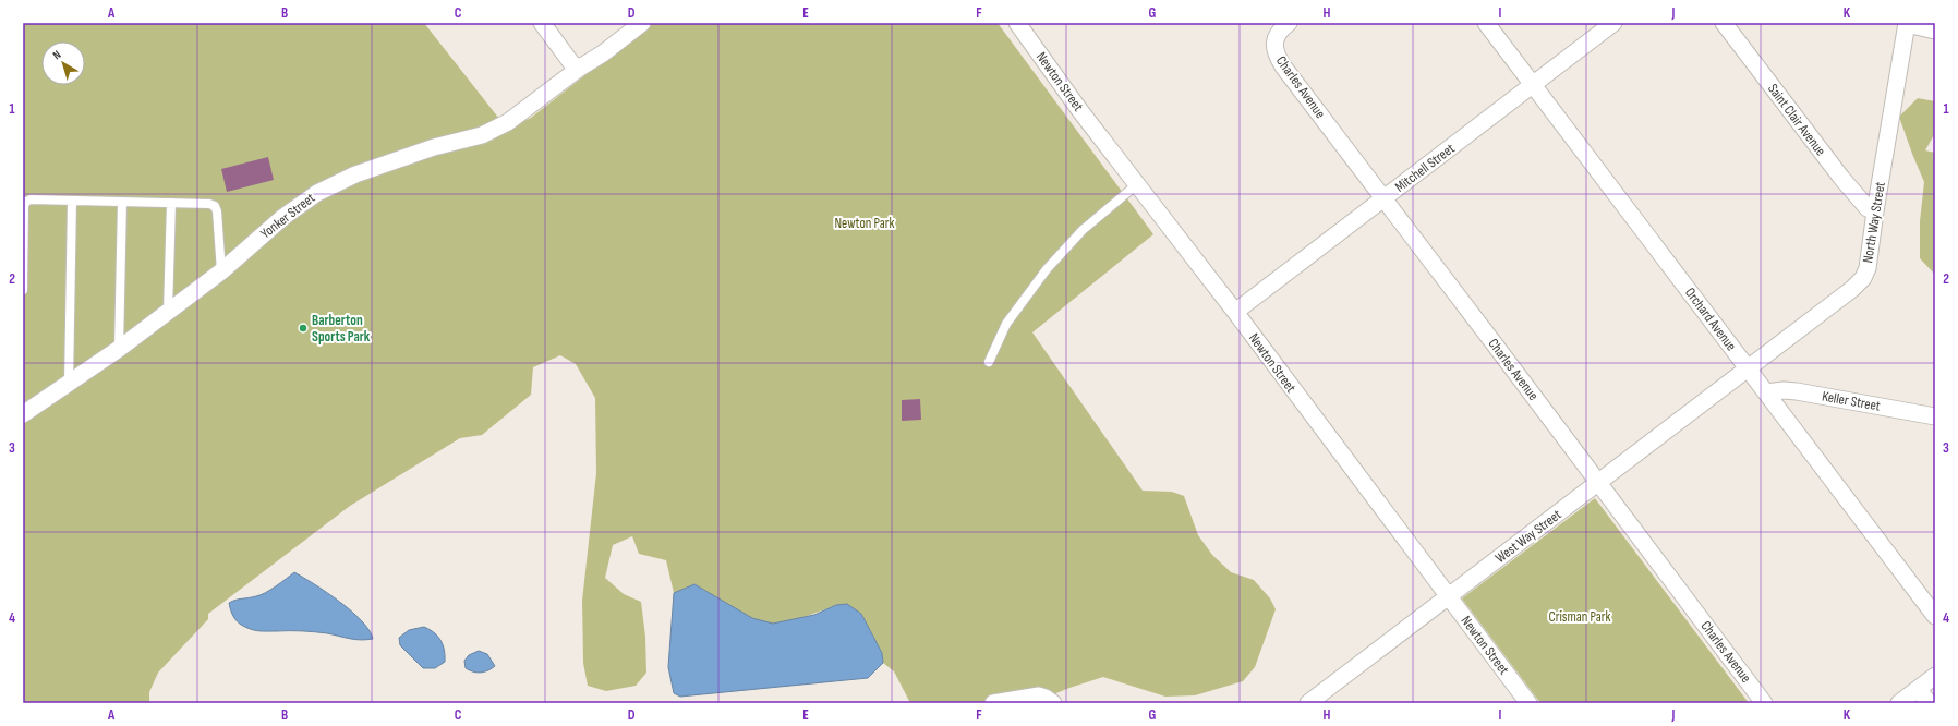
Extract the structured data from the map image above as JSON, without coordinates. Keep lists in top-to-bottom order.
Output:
{
  "streets": {
    "street": [
      "Newton Street",
      "Charles Avenue",
      "Saint Clair Avenue",
      "Mitchell Street",
      "Yonker Street",
      "North Way Street",
      "Orchard Avenue",
      "Keller Street",
      "West Way Street"
    ]
  },
  "crossings": [
    ["Newton Street", "Mitchell Street"],
    ["Newton Street", "West Way Street"],
    ["Charles Avenue", "Mitchell Street"],
    ["Charles Avenue", "West Way Street"],
    ["Saint Clair Avenue", "North Way Street"],
    ["Mitchell Street", "Orchard Avenue"],
    ["North Way Street", "Orchard Avenue"],
    ["North Way Street", "West Way Street"],
    ["Orchard Avenue", "Keller Street"],
    ["Orchard Avenue", "West Way Street"]
  ],
  "parks": ["Newton Park", "Crisman Park"],
  "places": ["Barberton Sports Park"],
  "north": "top left",
  "grid": {
    "columns": [
      "A",
      "B",
      "C",
      "D",
      "E",
      "F",
      "G",
      "H",
      "I",
      "J",
      "K"
    ],
    "rows": [
      "1",
      "2",
      "3",
      "4"
    ]
  }
}
